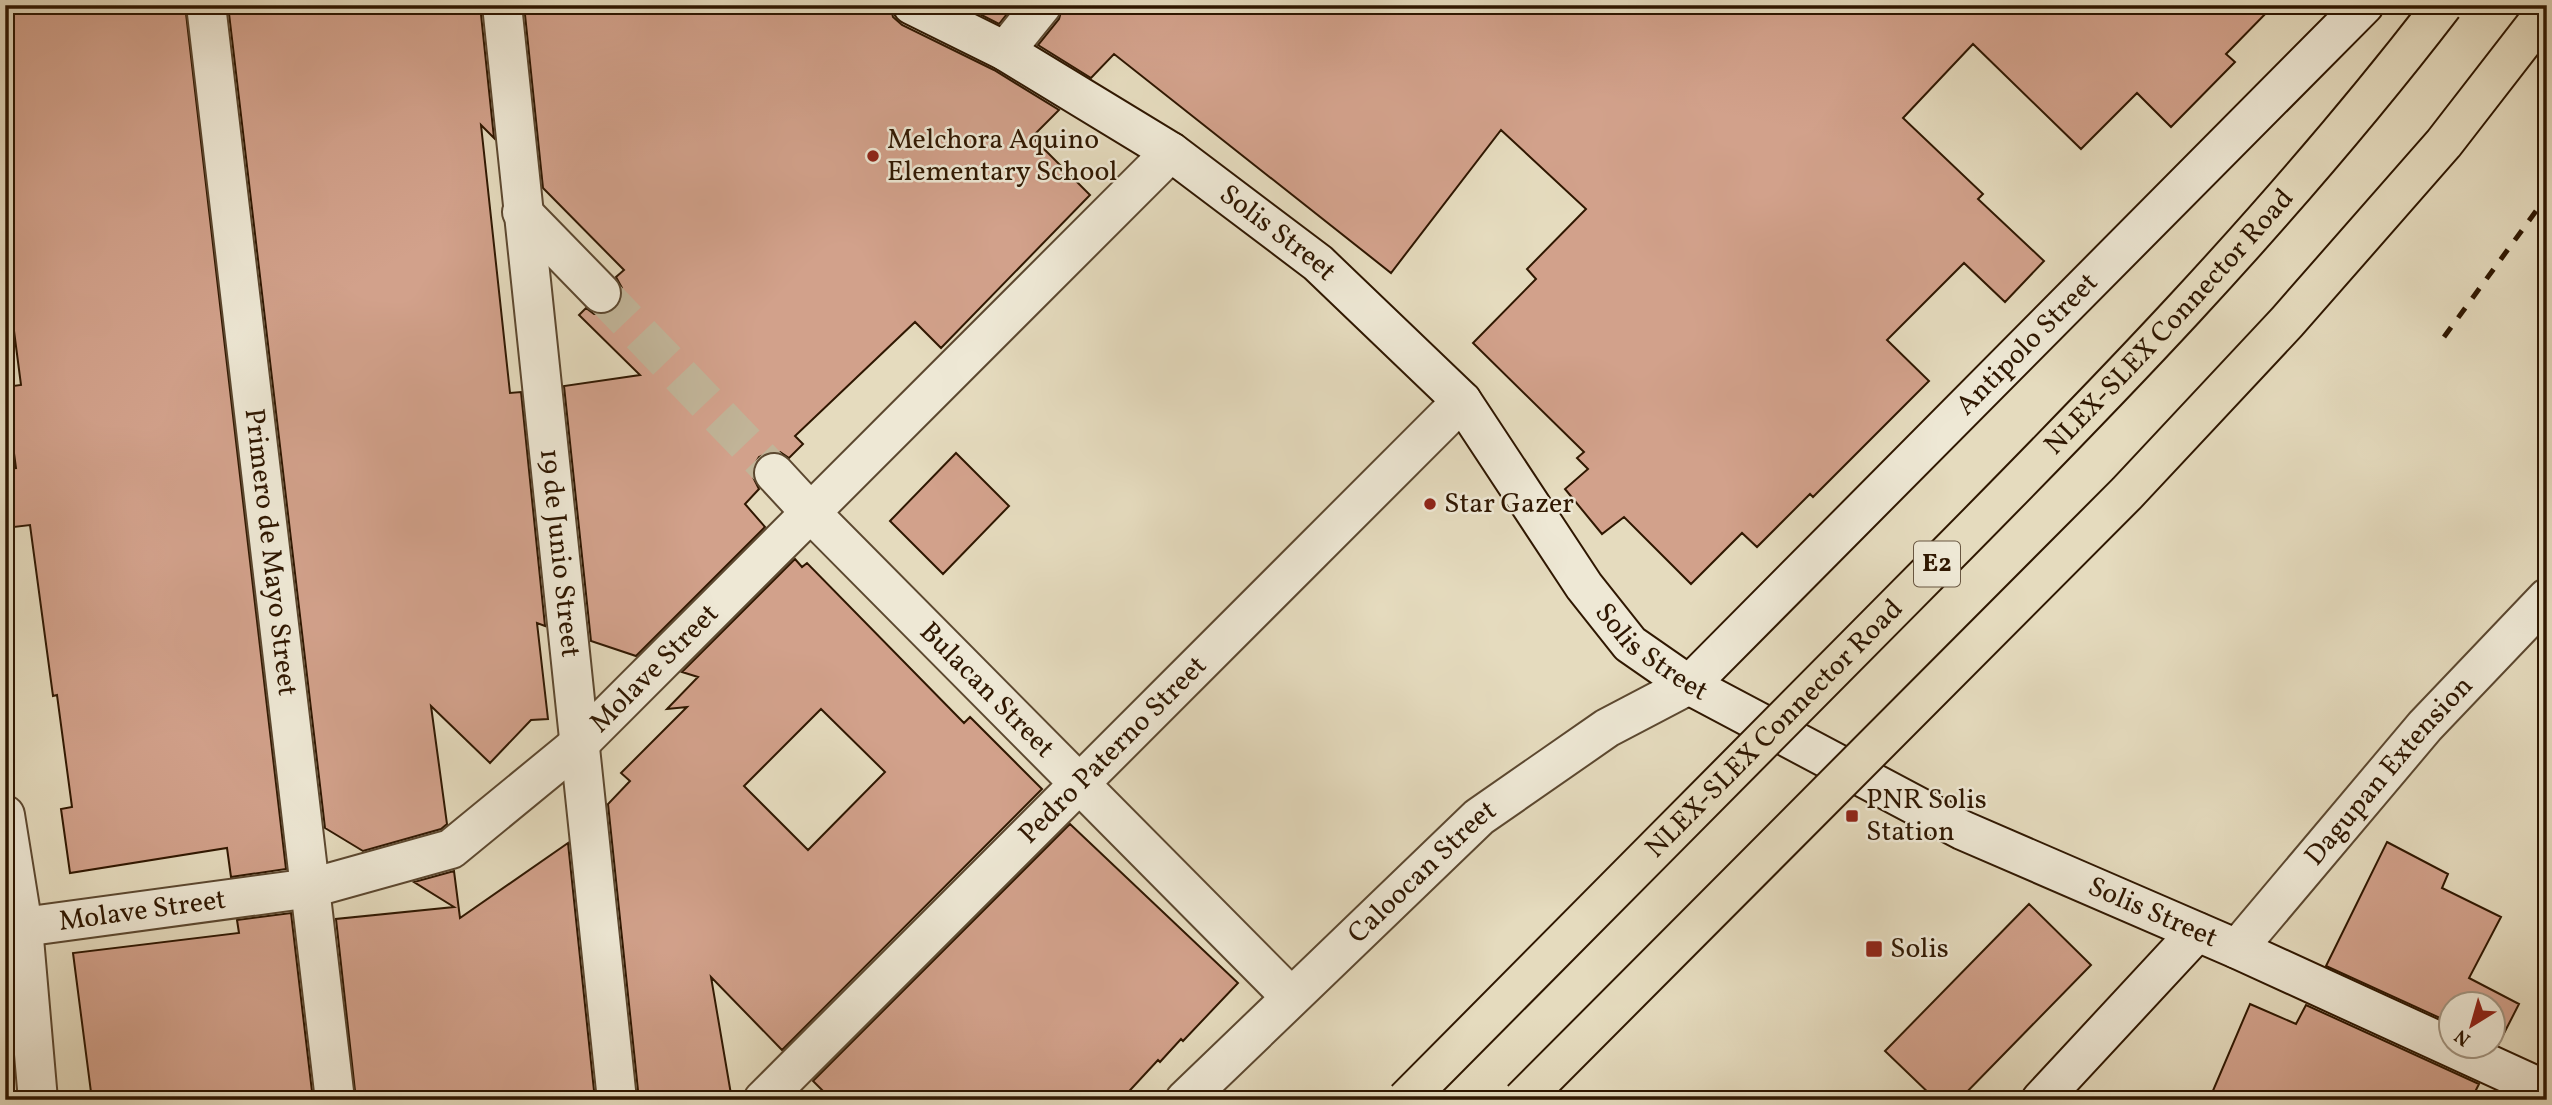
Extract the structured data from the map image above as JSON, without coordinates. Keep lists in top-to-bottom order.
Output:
{
  "streets": {
    "highway": ["NLEX-SLEX Connector Road", "E2"],
    "street": [
      "Solis Street",
      "Antipolo Street",
      "Primero de Mayo Street",
      "19 de Junio Street",
      "Molave Street",
      "Bulacan Street",
      "Pedro Paterno Street",
      "Dagupan Extension",
      "Caloocan Street"
    ]
  },
  "crossings": [
    ["Solis Street", "Antipolo Street"],
    ["Solis Street", "Molave Street"],
    ["Solis Street", "Pedro Paterno Street"],
    ["Solis Street", "Dagupan Extension"],
    ["Solis Street", "Caloocan Street"],
    ["Antipolo Street", "Caloocan Street"],
    ["Primero de Mayo Street", "Molave Street"],
    ["19 de Junio Street", "Molave Street"],
    ["Molave Street", "Bulacan Street"],
    ["Bulacan Street", "Pedro Paterno Street"],
    ["Bulacan Street", "Caloocan Street"]
  ],
  "places": {
    "other": ["Melchora Aquino Elementary School", "Star Gazer"],
    "transit": ["PNR Solis Station", "Solis"]
  },
  "north": "bottom left"
}
